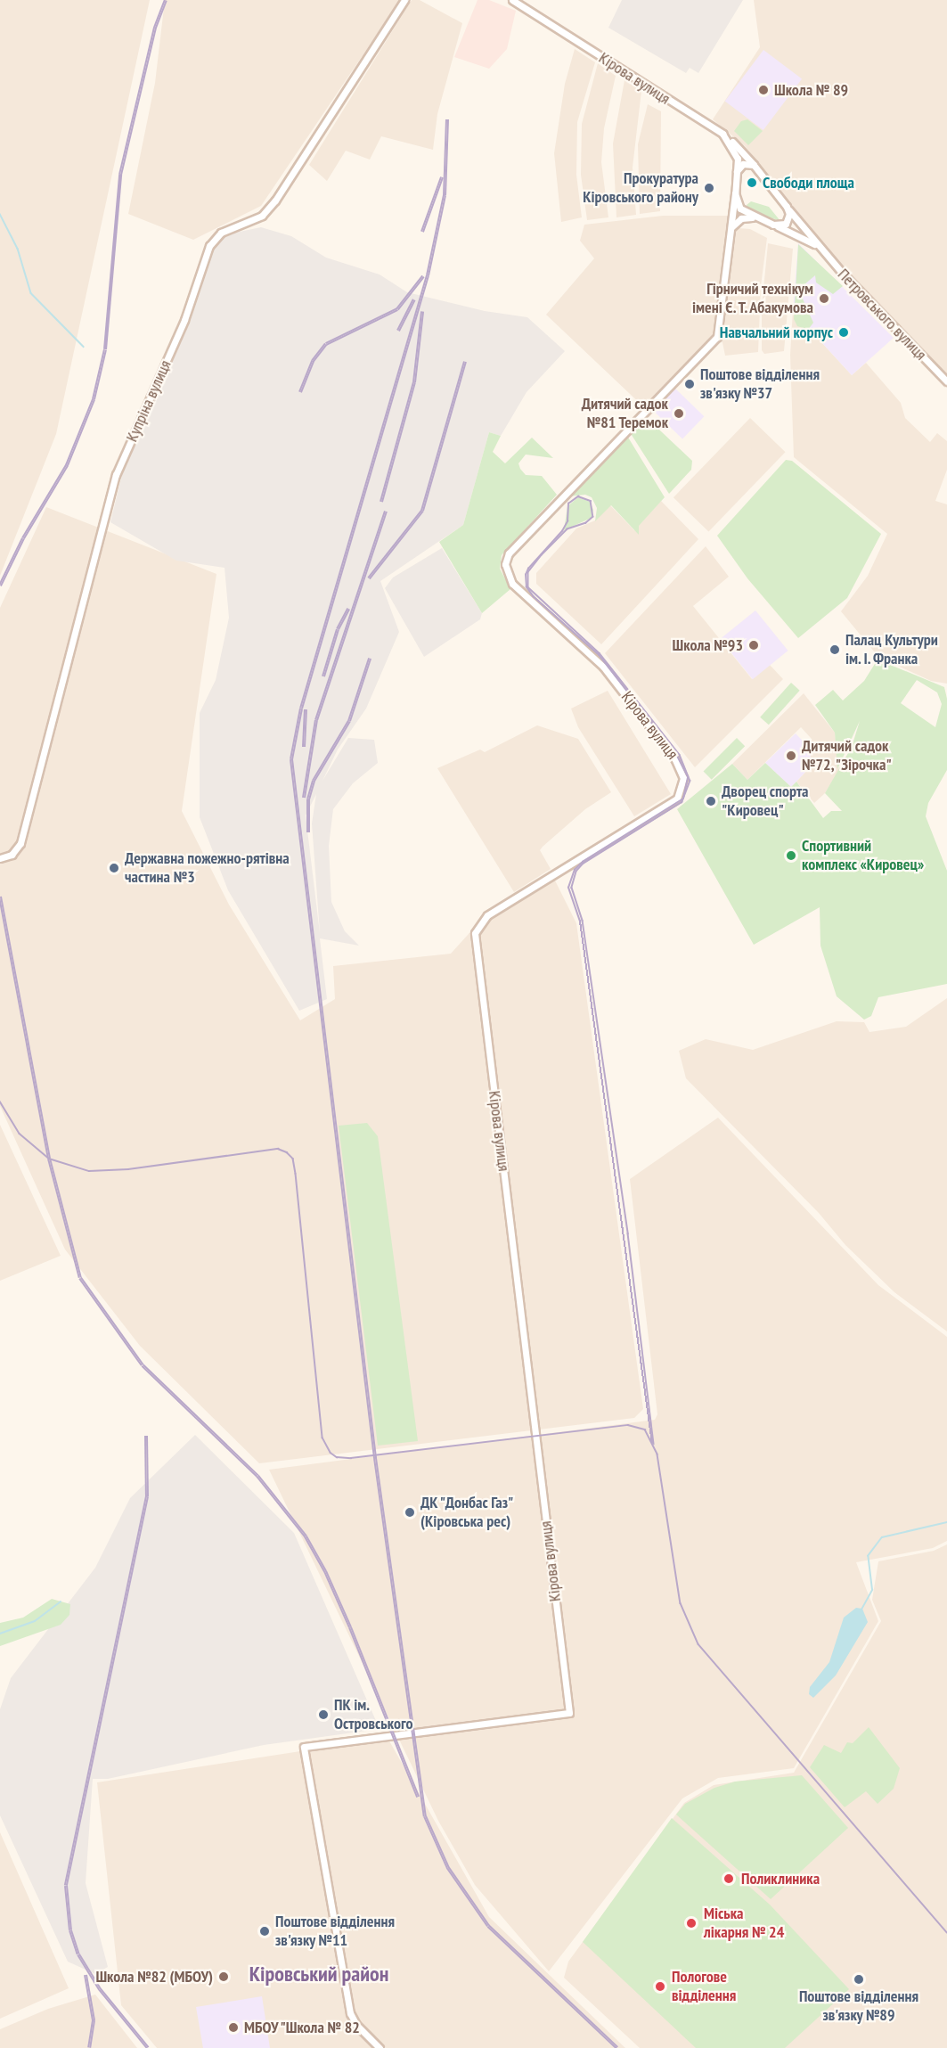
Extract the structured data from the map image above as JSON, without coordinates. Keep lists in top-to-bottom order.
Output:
{
  "streets": {
    "main road": ["Кірова вулиця", "Петровського вулиця", "Купріна вулиця"]
  },
  "districts": ["Кіровський район"],
  "places": [
    "Школа № 89",
    "Свободи площа",
    "Прокуратура Кіровського району",
    "Гірничий технікум імені Є. Т. Абакумова",
    "Навчальний корпус",
    "Поштове відділення зв'язку №37",
    "Дитячий садок №81 Теремок",
    "Школа №93",
    "Палац Культури ім. І. Франка",
    "Дитячий садок №72, \"Зірочка\"",
    "Дворец спорта \"Кировец\"",
    "Cпортивний комплекс «Кировец»",
    "Державна пожежно-рятівна частина №3",
    "ДК \"Донбас Газ\" (Кіровська рес)",
    "ПК ім. Островського",
    "Поликлиника",
    "Міська лікарня № 24",
    "Поштове відділення зв'язку №11",
    "Школа №82 (МБОУ)",
    "Поштове відділення зв'язку №89",
    "Пологове відділення",
    "МБОУ \"Школа № 82"
  ]
}
